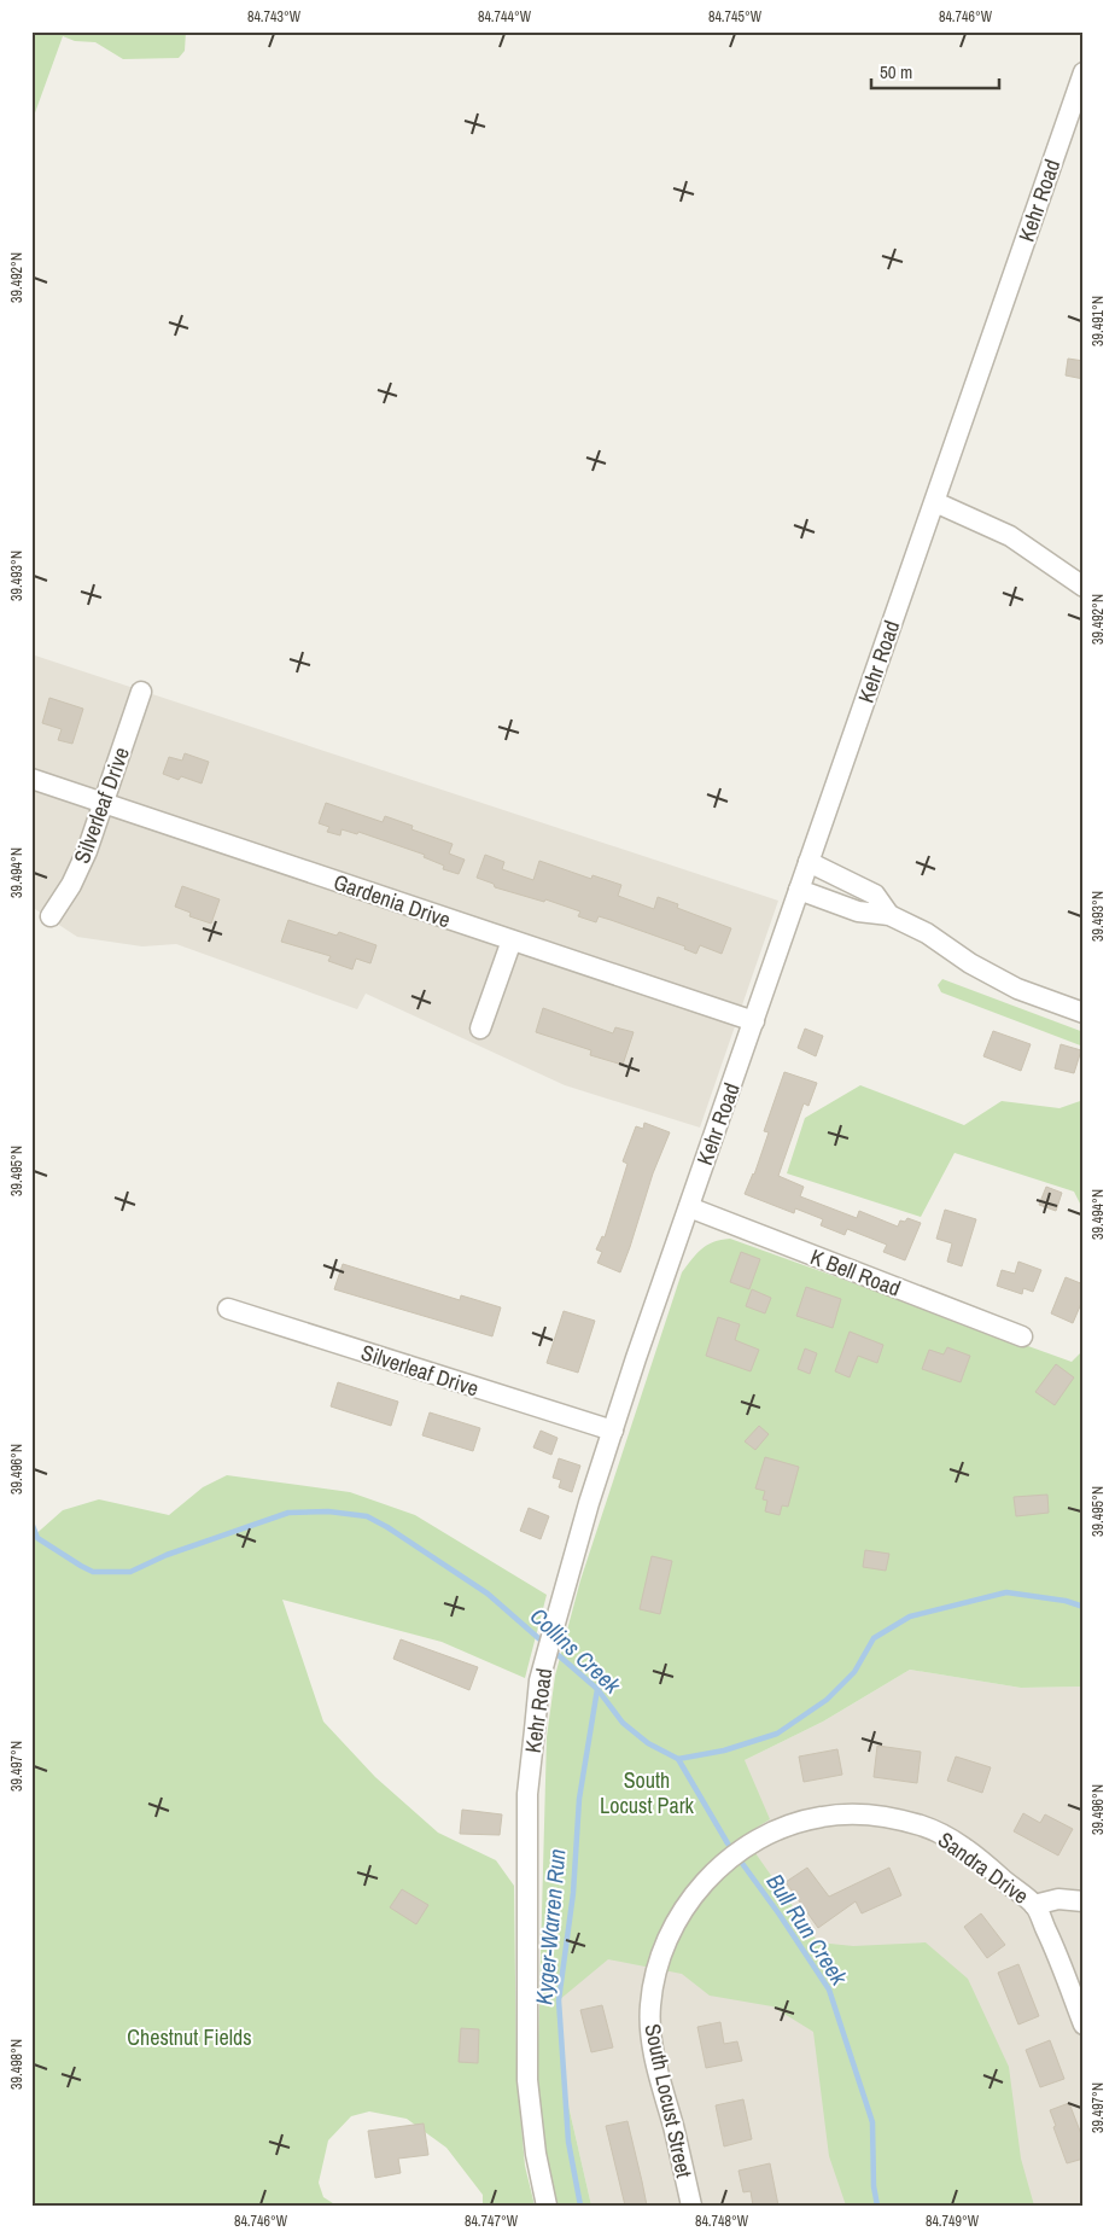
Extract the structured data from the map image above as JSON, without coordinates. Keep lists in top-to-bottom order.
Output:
{
  "streets": {
    "street": [
      "Kehr Road",
      "Silverleaf Drive",
      "Gardenia Drive",
      "K Bell Road",
      "Sandra Drive",
      "South Locust Street"
    ]
  },
  "crossings": [
    ["Kehr Road", "Silverleaf Drive"],
    ["Kehr Road", "Gardenia Drive"],
    ["Kehr Road", "K Bell Road"],
    ["Silverleaf Drive", "Gardenia Drive"],
    ["Sandra Drive", "South Locust Street"]
  ],
  "water": ["Collins Creek", "Kyger-Warren Run", "Bull Run Creek"],
  "parks": ["South Locust Park", "Chestnut Fields"],
  "scale_bar": "50 m",
  "coordinates": [
    "84.743°W",
    "84.744°W",
    "84.745°W",
    "84.746°W",
    "39.492°N",
    "39.491°N",
    "39.493°N",
    "39.494°N",
    "39.495°N",
    "39.496°N",
    "39.497°N",
    "39.498°N",
    "84.747°W",
    "84.748°W",
    "84.749°W"
  ]
}
